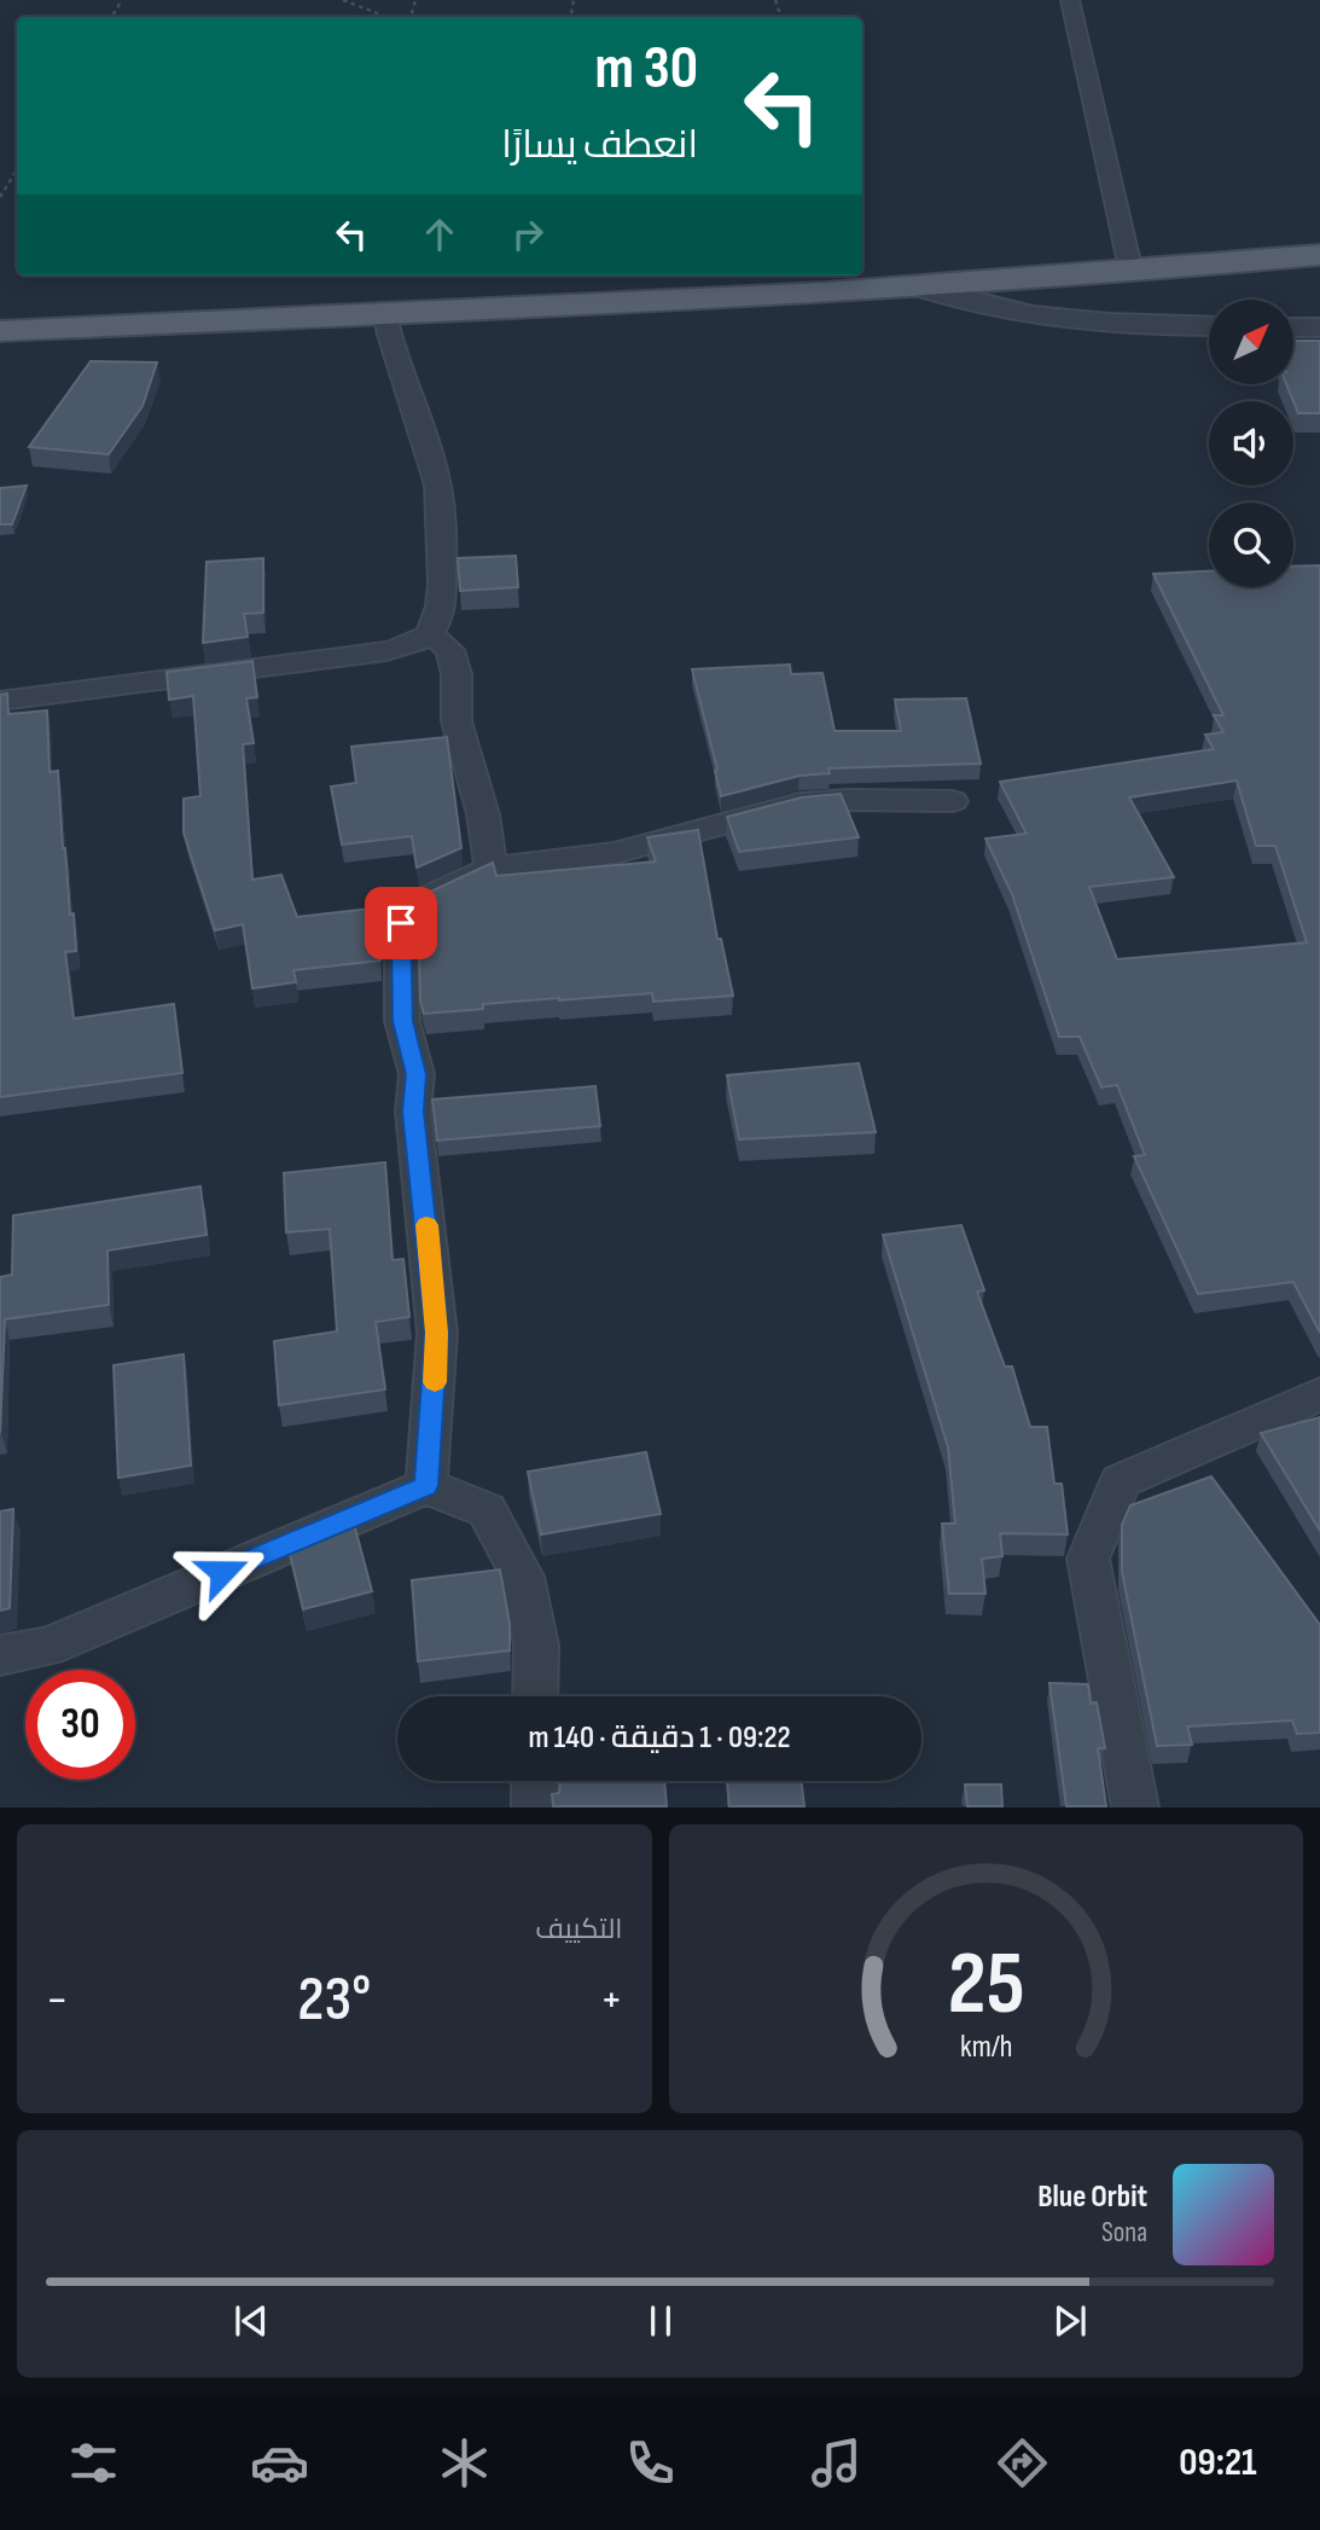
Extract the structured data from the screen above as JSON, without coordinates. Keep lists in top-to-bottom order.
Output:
{
  "north": "top right",
  "page": {
    "turn": ["30 m", "انعطف يسارًا"],
    "limit": "30",
    "trip": "09:22 · 1 دقيقة · 140 m",
    "tile": "التكييف",
    "heat": ["−", "23°", "+"],
    "song": ["Blue Orbit", "Sona"],
    "tabs": "09:21",
    "gauge": ["25", "km/h"]
  }
}
